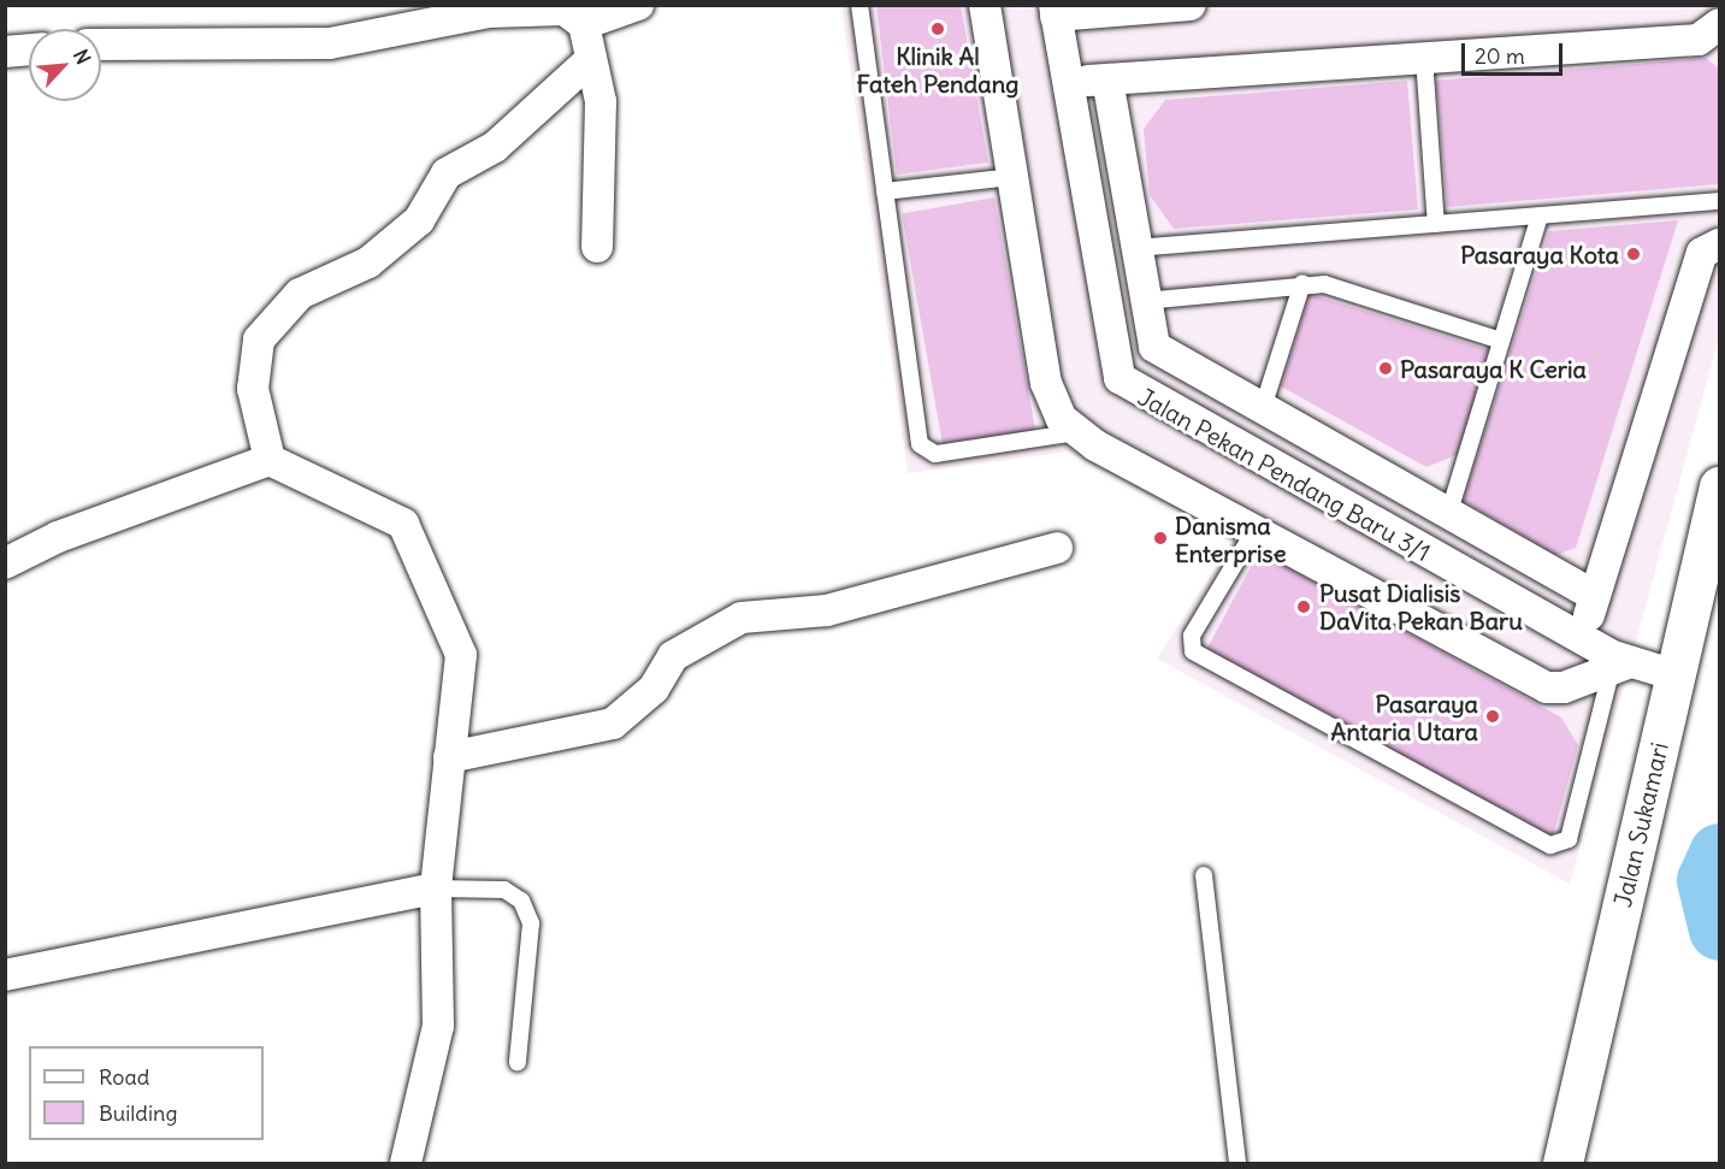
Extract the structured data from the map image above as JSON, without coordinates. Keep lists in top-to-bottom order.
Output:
{
  "streets": {
    "street": ["Jalan Pekan Pendang Baru 3/1", "Jalan Sukamari"]
  },
  "crossings": [
    ["Jalan Pekan Pendang Baru 3/1", "Jalan Sukamari"]
  ],
  "places": [
    "Klinik Al Fateh Pendang",
    "Pasaraya Kota",
    "Pasaraya K Ceria",
    "Danisma Enterprise",
    "Pusat Dialisis DaVita Pekan Baru",
    "Pasaraya Antaria Utara"
  ],
  "legend": ["Road", "Building"],
  "scale_bar": "20 m",
  "north": "top right"
}
